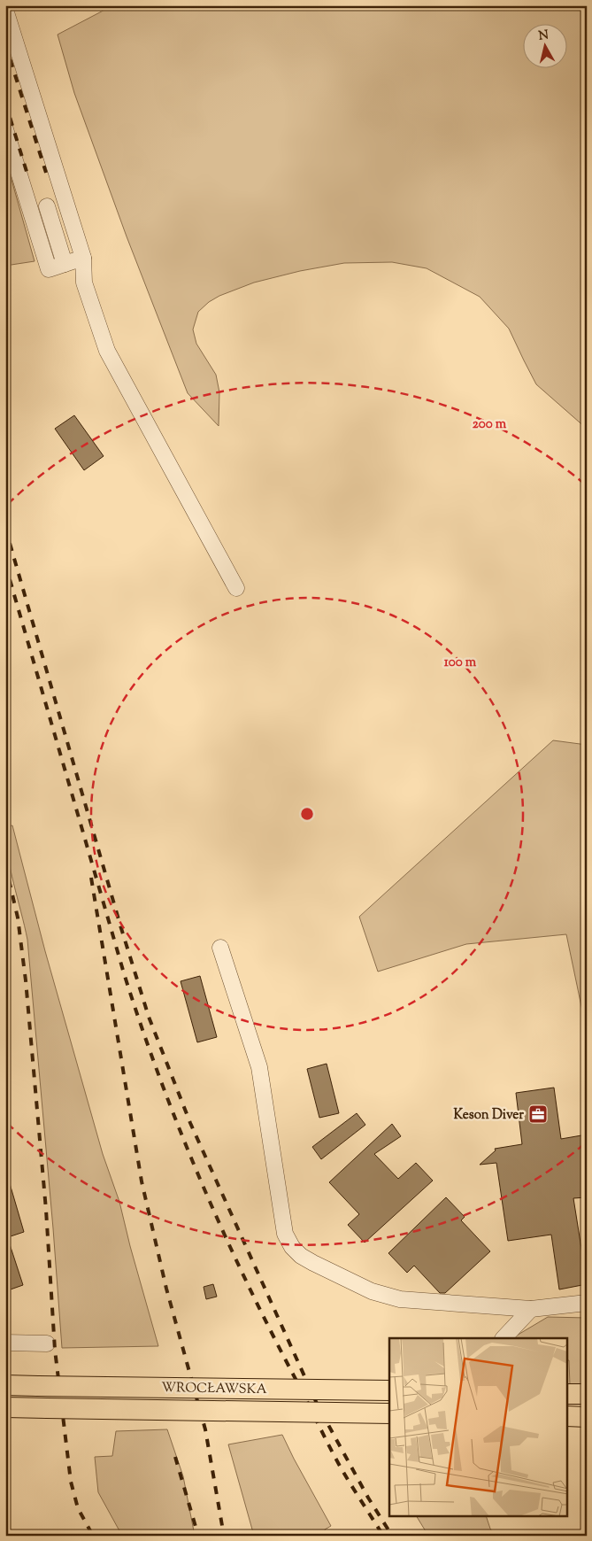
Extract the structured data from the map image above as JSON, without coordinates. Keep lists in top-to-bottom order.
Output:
{
  "streets": {
    "main road": ["WROCŁAWSKA"]
  },
  "places": {
    "office": ["Keson Diver"]
  },
  "north": "top",
  "rings": ["200 m", "100 m"]
}
